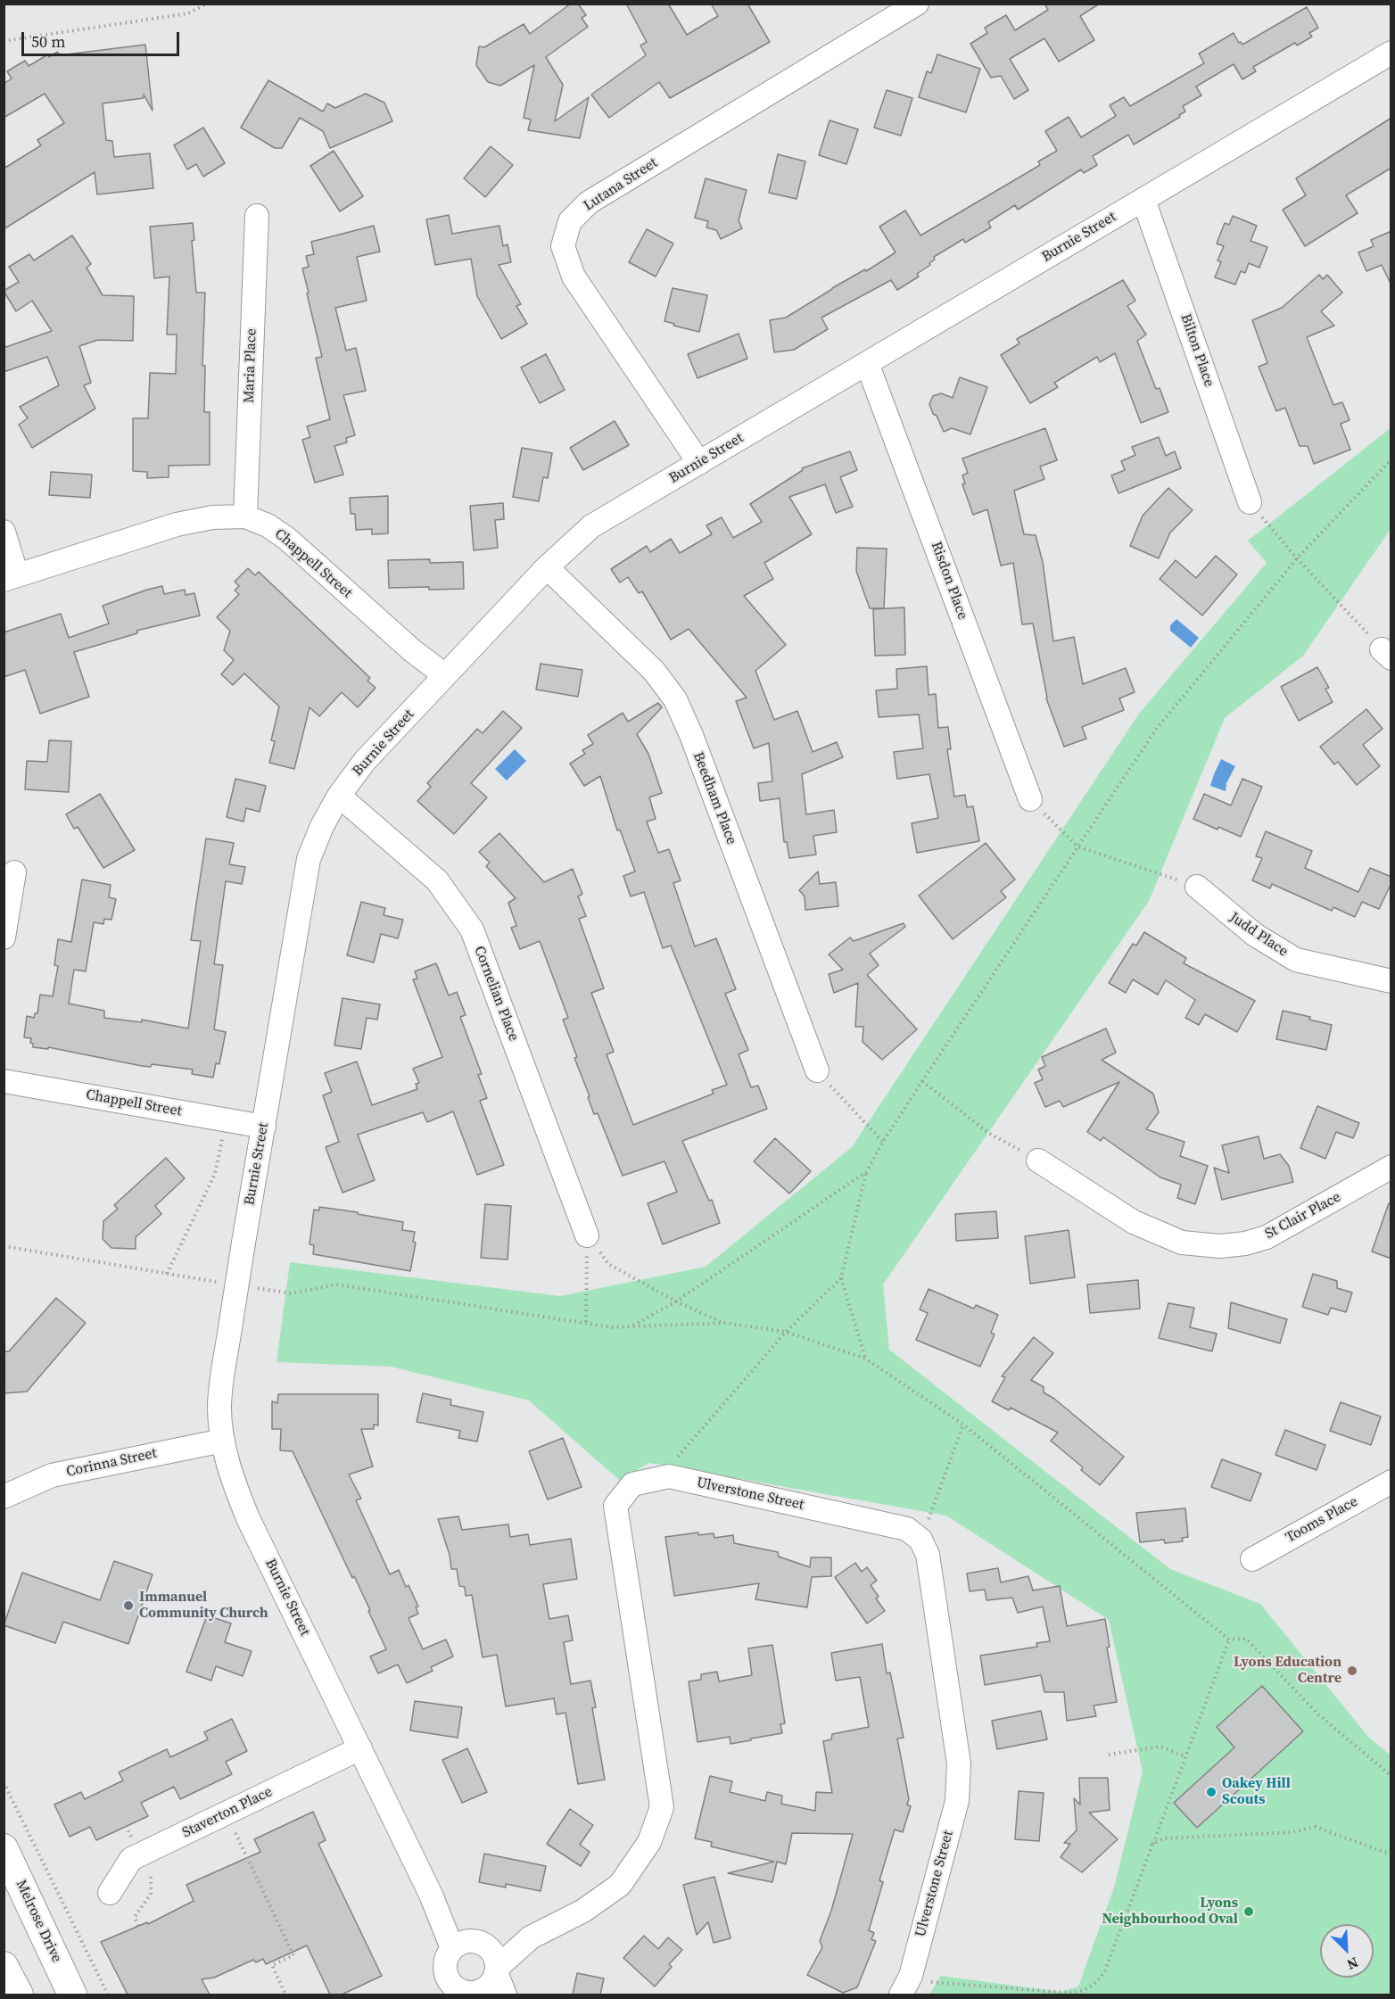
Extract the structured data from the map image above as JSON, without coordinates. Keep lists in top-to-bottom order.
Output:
{
  "streets": {
    "main road": ["Melrose Drive"],
    "street": [
      "Lutana Street",
      "Burnie Street",
      "Bilton Place",
      "Maria Place",
      "Chappell Street",
      "Risdon Place",
      "Beedham Place",
      "Judd Place",
      "Cornelian Place",
      "St Clair Place",
      "Corinna Street",
      "Ulverstone Street",
      "Tooms Place",
      "Staverton Place"
    ]
  },
  "crossings": [
    ["Lutana Street", "Burnie Street"],
    ["Burnie Street", "Bilton Place"],
    ["Burnie Street", "Chappell Street"],
    ["Burnie Street", "Risdon Place"],
    ["Burnie Street", "Beedham Place"],
    ["Burnie Street", "Cornelian Place"],
    ["Burnie Street", "Corinna Street"],
    ["Burnie Street", "Ulverstone Street"],
    ["Burnie Street", "Staverton Place"],
    ["Maria Place", "Chappell Street"]
  ],
  "places": [
    "Immanuel Community Church",
    "Lyons Education Centre",
    "Oakey Hill Scouts",
    "Lyons Neighbourhood Oval"
  ],
  "scale_bar": "50 m",
  "north": "bottom right"
}
